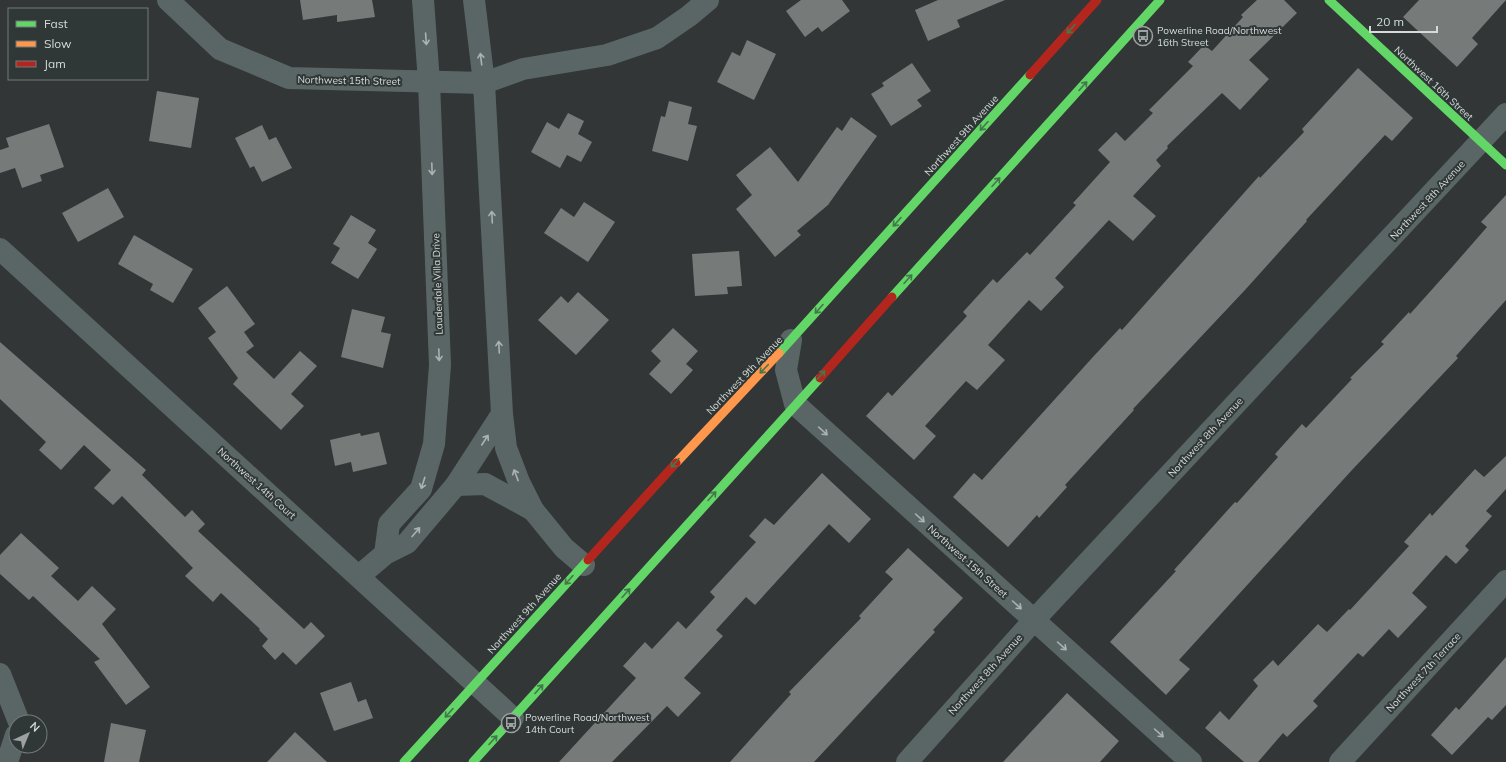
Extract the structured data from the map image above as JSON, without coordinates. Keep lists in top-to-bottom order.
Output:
{
  "streets": {
    "main road": ["Northwest 16th Street", "Northwest 9th Avenue"],
    "street": [
      "Northwest 15th Street",
      "Northwest 8th Avenue",
      "Lauderdale Villa Drive",
      "Northwest 14th Court",
      "Northwest 7th Terrace"
    ]
  },
  "crossings": [
    ["Northwest 15th Street", "Northwest 8th Avenue"],
    ["Northwest 15th Street", "Lauderdale Villa Drive"],
    ["Northwest 16th Street", "Northwest 8th Avenue"],
    ["Northwest 9th Avenue", "Northwest 14th Court"]
  ],
  "one_way": ["Northwest 15th Street"],
  "places": {
    "bus stop": ["Powerline Road/Northwest 16th Street", "Powerline Road/Northwest 14th Court"]
  },
  "legend": ["Fast", "Slow", "Jam"],
  "scale_bar": "20 m",
  "north": "top right"
}
